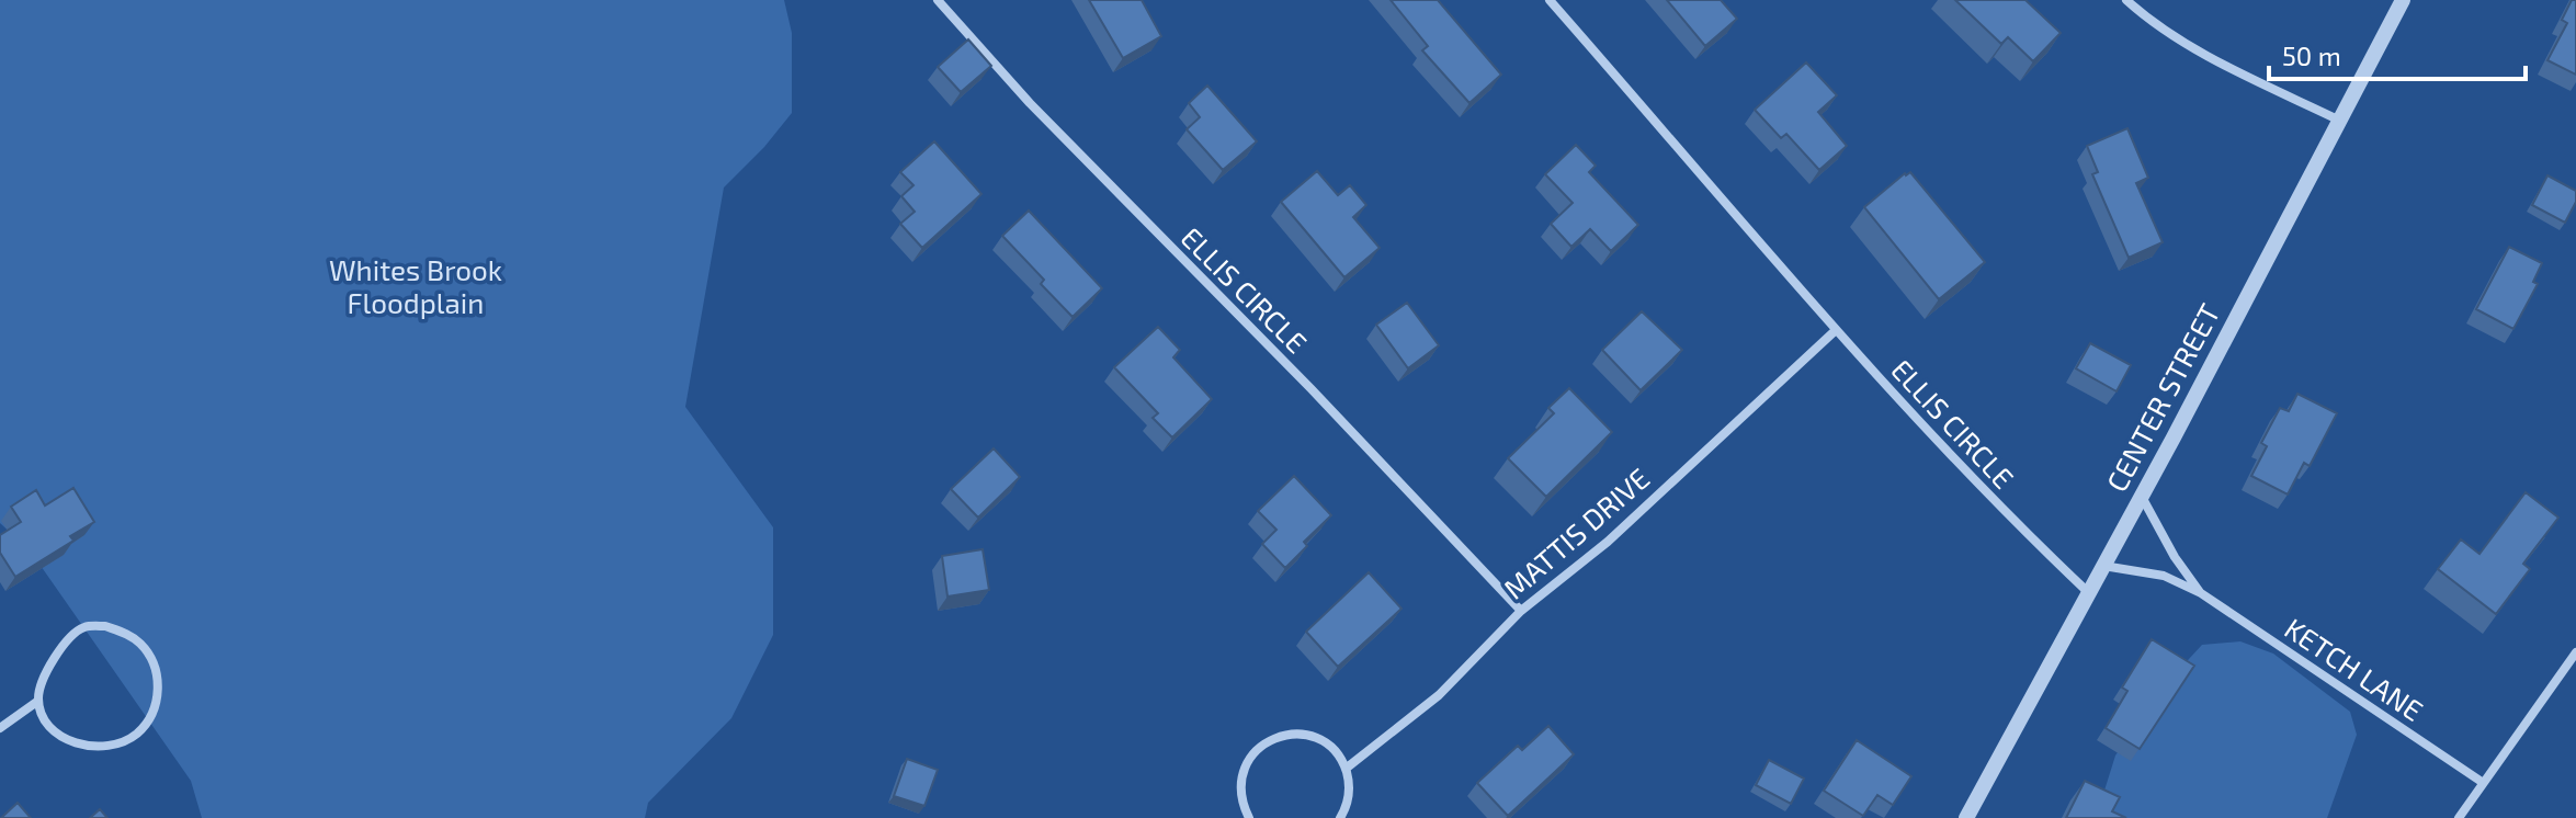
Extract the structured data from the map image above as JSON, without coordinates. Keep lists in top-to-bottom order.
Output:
{
  "streets": {
    "street": [
      "ELLIS CIRCLE",
      "CENTER STREET",
      "MATTIS DRIVE",
      "KETCH LANE"
    ]
  },
  "crossings": [
    ["ELLIS CIRCLE", "CENTER STREET"],
    ["ELLIS CIRCLE", "MATTIS DRIVE"],
    ["CENTER STREET", "KETCH LANE"]
  ],
  "parks": ["Whites Brook Floodplain"],
  "scale_bar": "50 m"
}
